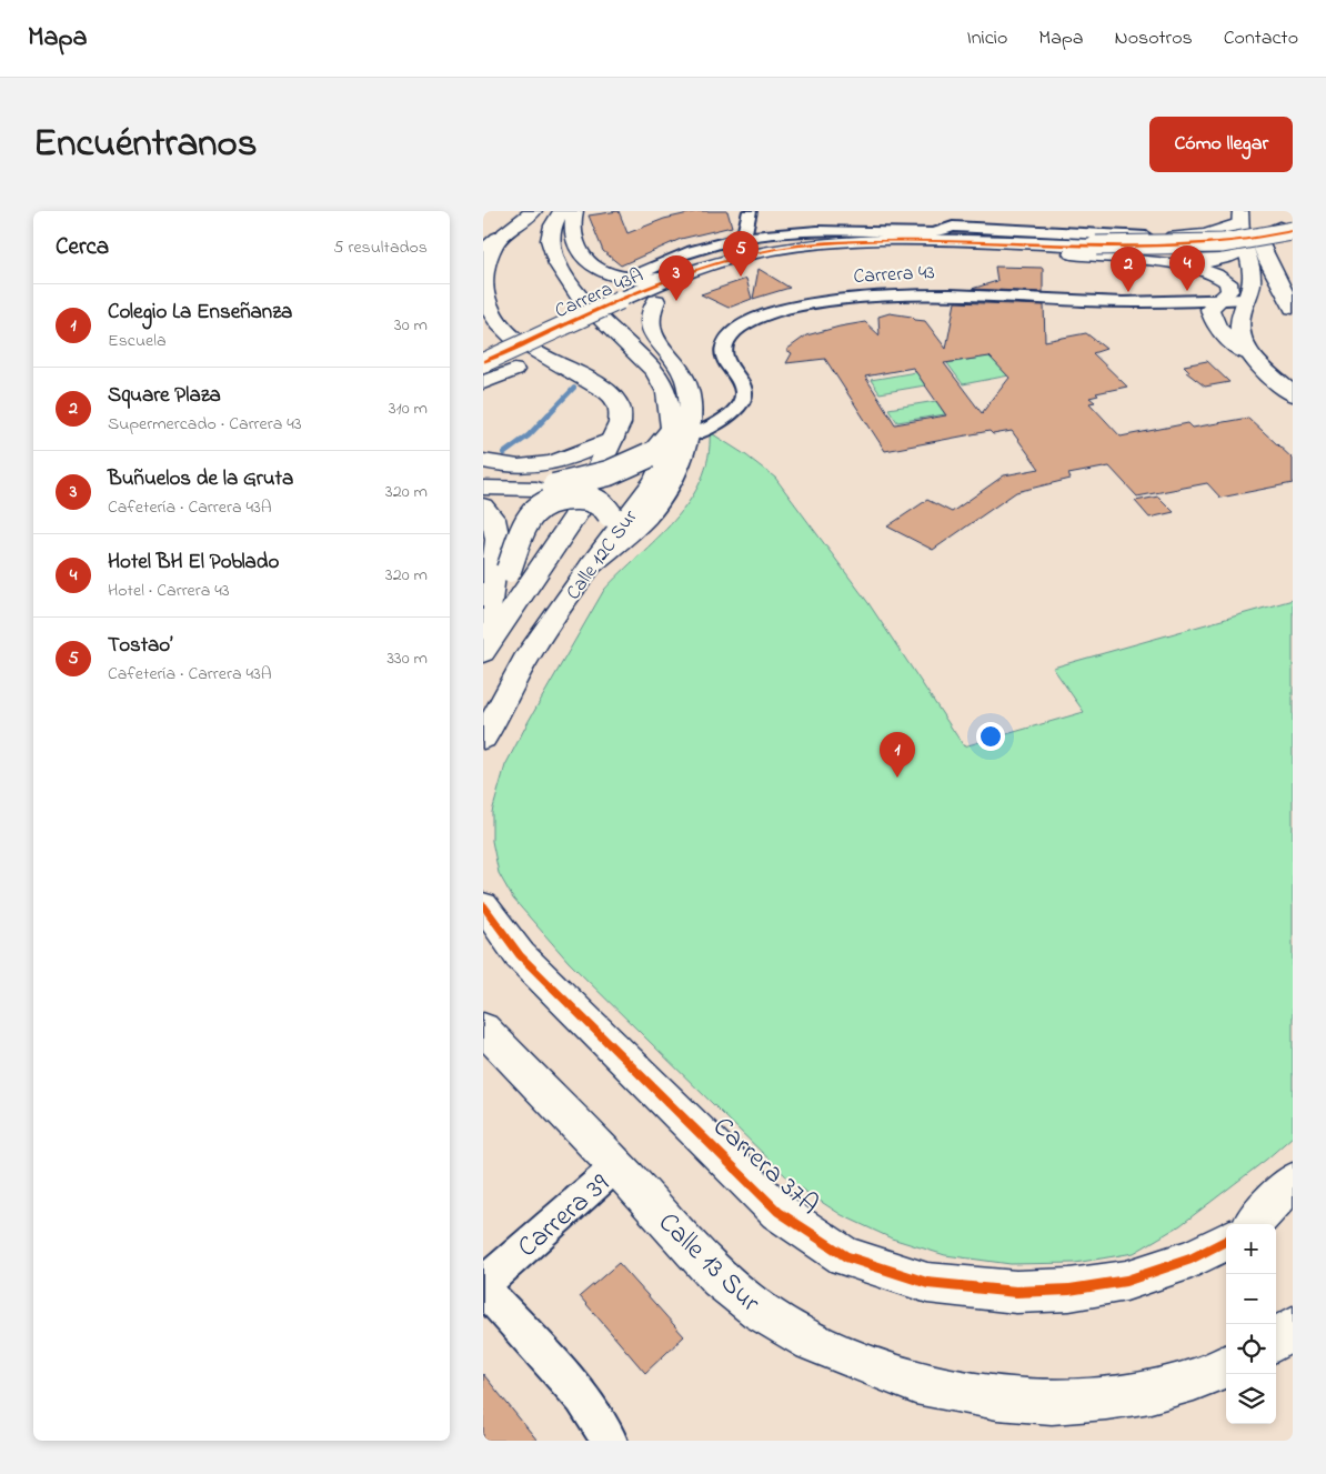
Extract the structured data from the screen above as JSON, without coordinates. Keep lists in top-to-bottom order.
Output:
{
  "streets": {
    "main road": [
      "Carrera 43A",
      "Calle 12C Sur",
      "Carrera 37A",
      "Calle 13 Sur"
    ],
    "street": ["Carrera 43", "Carrera 39"]
  },
  "crossings": [
    ["Carrera 43", "Calle 12C Sur"],
    ["Carrera 43A", "Calle 12C Sur"],
    ["Carrera 39", "Calle 13 Sur"]
  ],
  "page": {
    "header": "Mapa",
    "nav": [
      "Inicio",
      "Mapa",
      "Nosotros",
      "Contacto"
    ],
    "title": "Encuéntranos",
    "buttons": "Cómo llegar",
    "heading": ["Cerca", "5 resultados"],
    "pins": [
      "5",
      "4",
      "2",
      "3",
      "1"
    ],
    "list": [
      {
        "mark": "1",
        "name": "Colegio La Enseñanza",
        "note": "Escuela",
        "value": "30 m"
      },
      {
        "mark": "2",
        "name": "Square Plaza",
        "note": "Supermercado · Carrera 43",
        "value": "310 m"
      },
      {
        "mark": "3",
        "name": "Buñuelos de la Gruta",
        "note": "Cafetería · Carrera 43A",
        "value": "320 m"
      },
      {
        "mark": "4",
        "name": "Hotel BH El Poblado",
        "note": "Hotel · Carrera 43",
        "value": "320 m"
      },
      {
        "mark": "5",
        "name": "Tostao’",
        "note": "Cafetería · Carrera 43A",
        "value": "330 m"
      }
    ],
    "map_buttons": ["+", "−"]
  }
}
